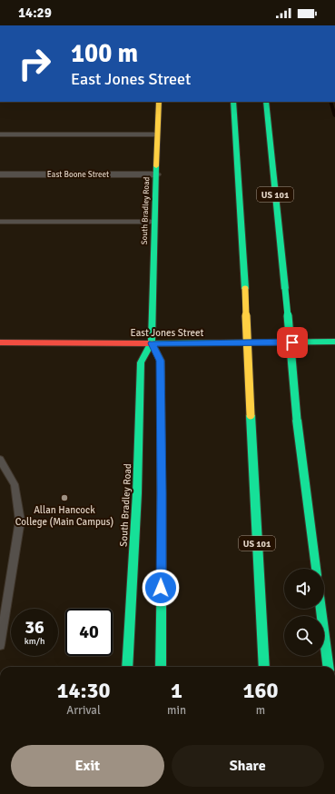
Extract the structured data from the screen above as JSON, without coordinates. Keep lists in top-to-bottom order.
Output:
{
  "streets": {
    "main road": ["US 101", "South Bradley Road", "East Jones Street"],
    "street": ["East Boone Street"]
  },
  "crossings": [
    ["East Boone Street", "South Bradley Road"],
    ["South Bradley Road", "East Jones Street"]
  ],
  "places": ["Allan Hancock College (Main Campus)"],
  "page": {
    "status": "14:29",
    "turn": ["100 m", "East Jones Street"],
    "speed": "36 km/h",
    "limit": "40",
    "eta": [
      "14:30",
      "Arrival",
      "1",
      "min",
      "160",
      "m"
    ],
    "buttons": ["Exit", "Share"]
  }
}
